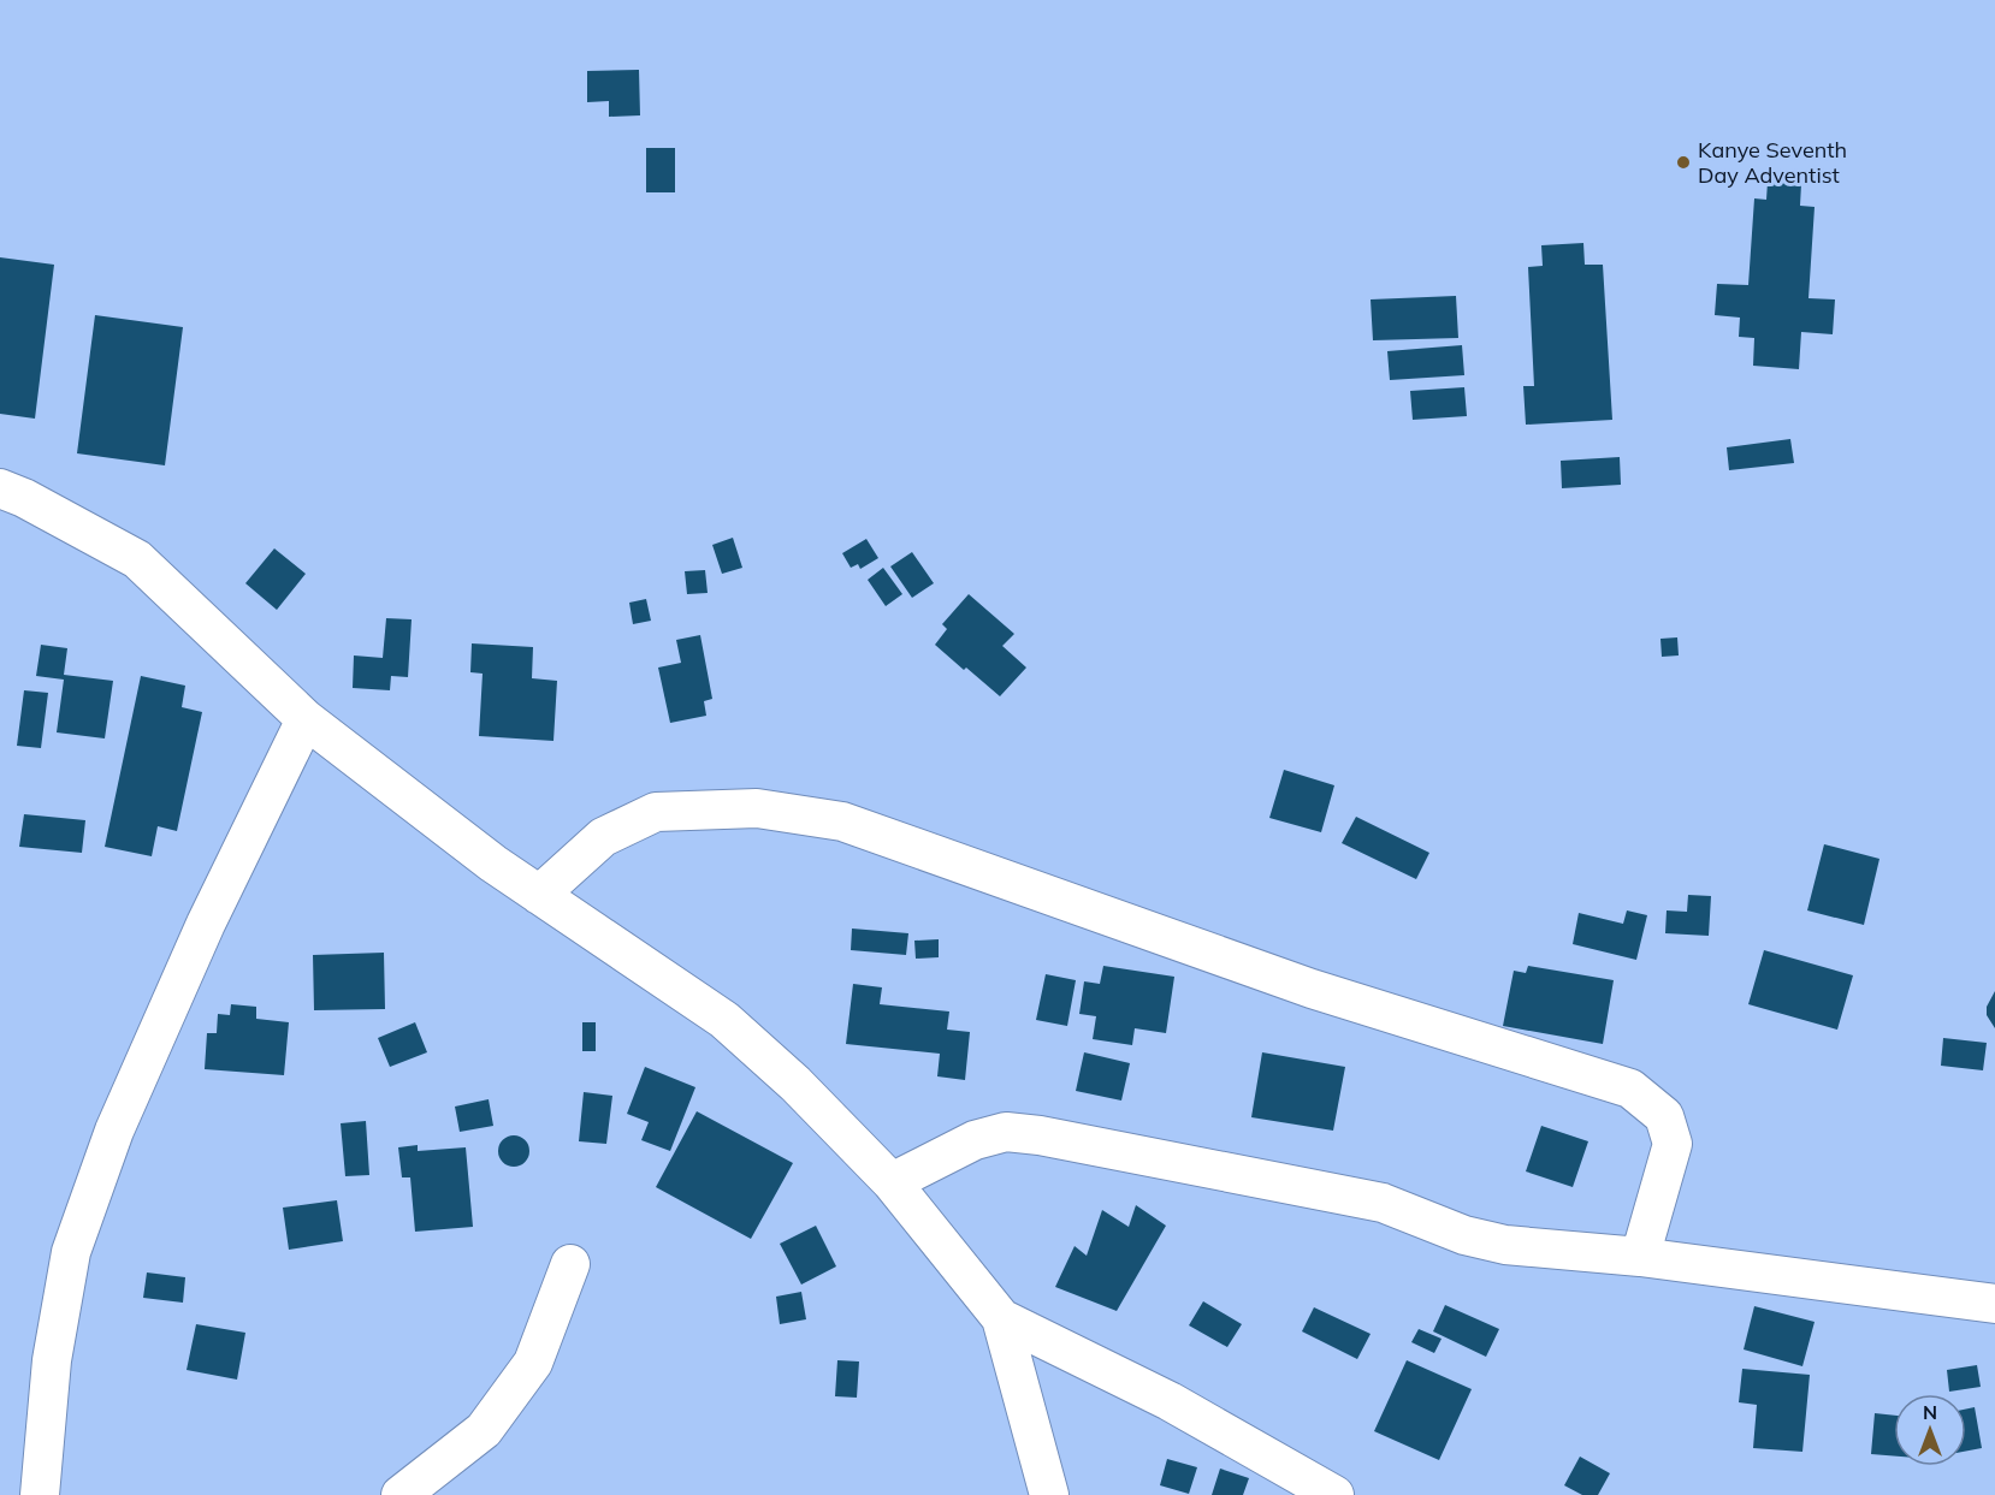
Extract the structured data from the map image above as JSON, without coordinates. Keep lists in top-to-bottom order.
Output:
{
  "places": ["Kanye Seventh Day Adventist"],
  "north": "top"
}
